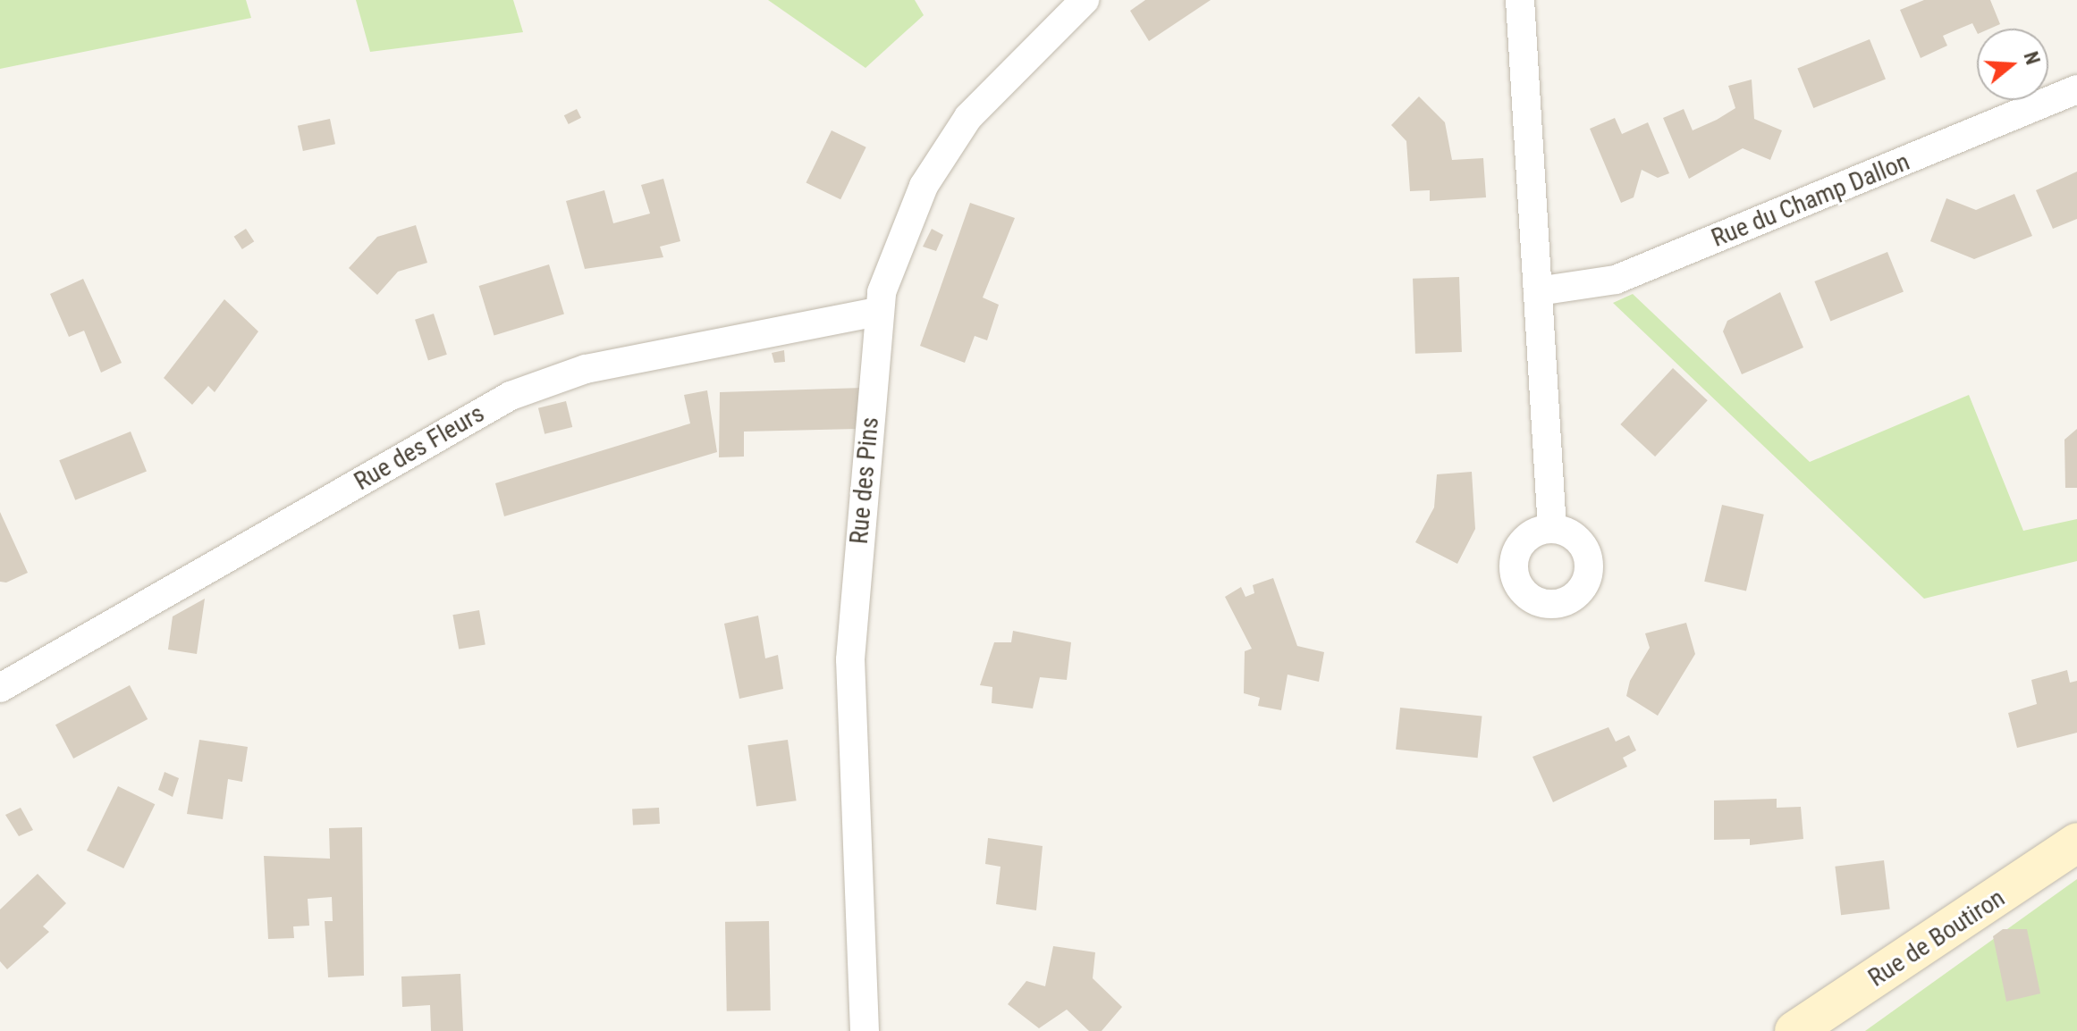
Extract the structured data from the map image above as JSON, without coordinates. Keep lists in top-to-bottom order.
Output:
{
  "streets": {
    "main road": ["Rue de Boutiron"],
    "street": ["Rue du Champ Dallon", "Rue des Fleurs", "Rue des Pins"]
  },
  "crossings": [
    ["Rue des Fleurs", "Rue des Pins"]
  ],
  "north": "right"
}
